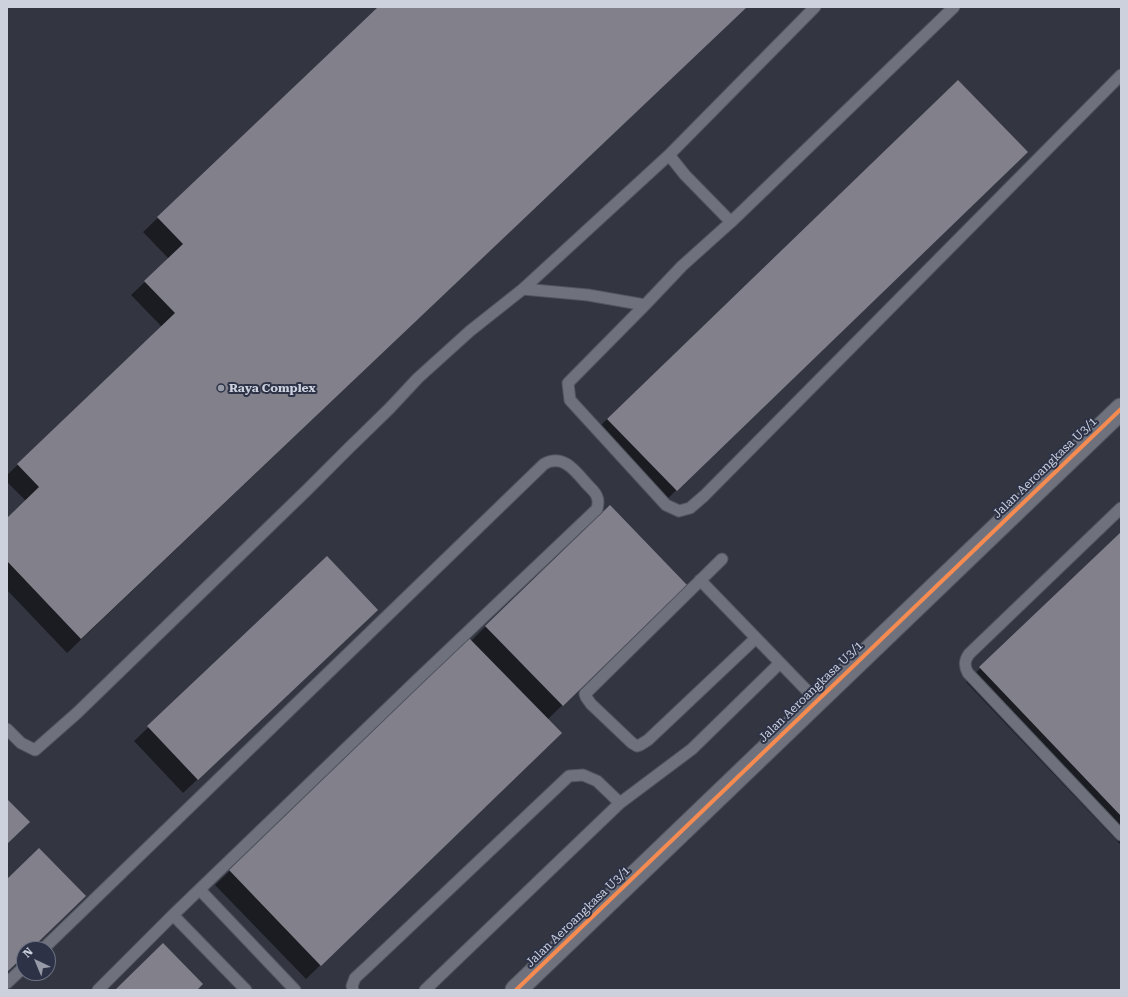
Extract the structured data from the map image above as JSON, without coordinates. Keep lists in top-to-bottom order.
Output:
{
  "streets": {
    "street": ["Jalan Aeroangkasa U3/1"]
  },
  "places": ["Raya Complex"],
  "north": "top left"
}
